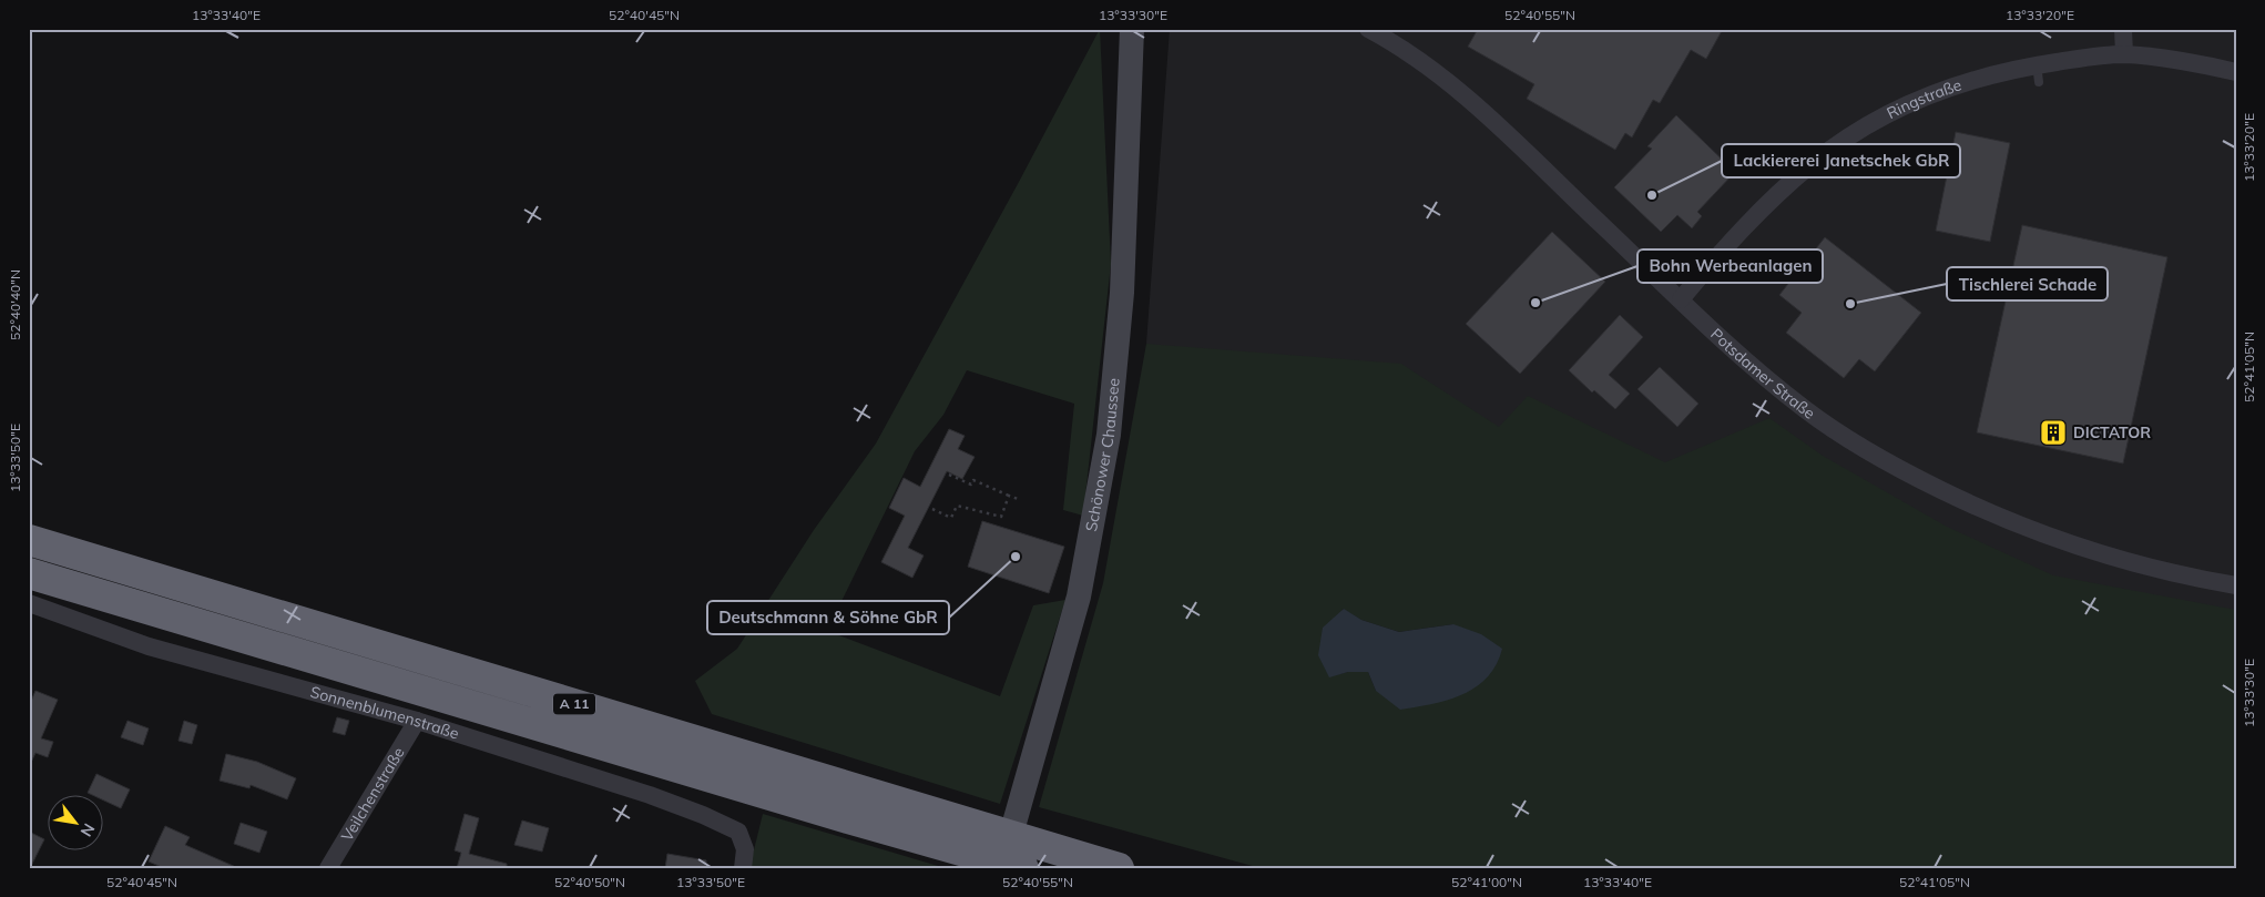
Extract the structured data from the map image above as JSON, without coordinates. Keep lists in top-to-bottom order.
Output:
{
  "streets": {
    "highway": ["A 11"],
    "main road": ["Schönower Chaussee"],
    "street": [
      "Ringstraße",
      "Potsdamer Straße",
      "Sonnenblumenstraße",
      "Veilchenstraße"
    ]
  },
  "crossings": [
    ["Ringstraße", "Potsdamer Straße"],
    ["Sonnenblumenstraße", "Veilchenstraße"]
  ],
  "places": {
    "other": [
      "Lackiererei Janetschek GbR",
      "Bohn Werbeanlagen",
      "Tischlerei Schade",
      "Deutschmann & Söhne GbR"
    ],
    "building": ["DICTATOR"]
  },
  "north": "bottom right",
  "coordinates": [
    "13°33'40\"E",
    "52°40'45\"N",
    "13°33'30\"E",
    "52°40'55\"N",
    "13°33'20\"E",
    "52°40'40\"N",
    "52°41'05\"N",
    "13°33'50\"E",
    "52°40'50\"N",
    "52°41'00\"N"
  ]
}
